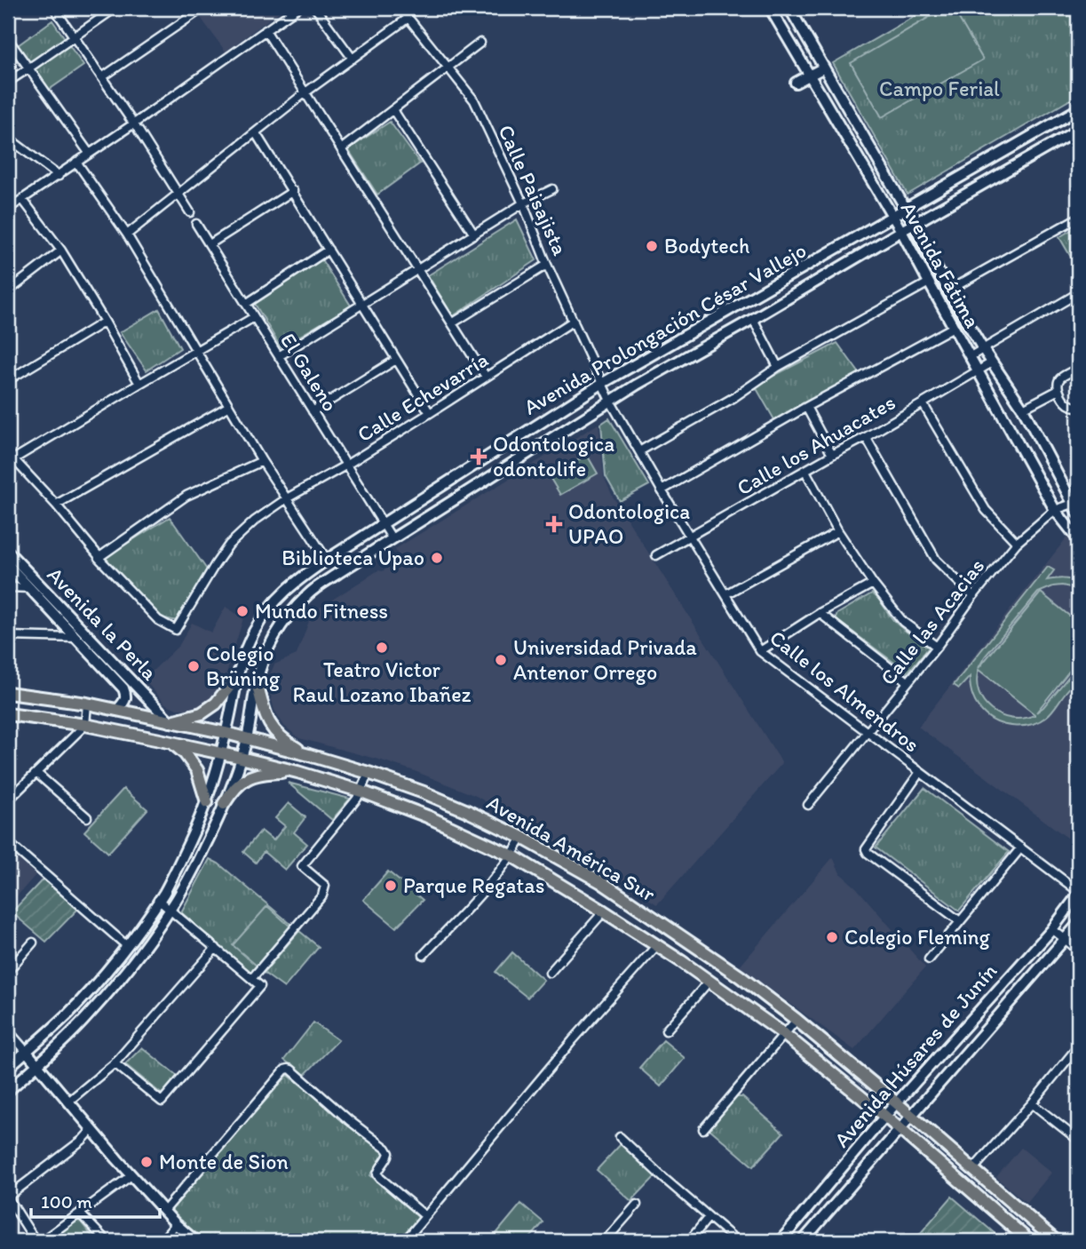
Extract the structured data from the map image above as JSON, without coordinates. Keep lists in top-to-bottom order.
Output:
{
  "streets": {
    "main road": [
      "Avenida Fátima",
      "Avenida Prolongación César Vallejo",
      "Avenida la Perla",
      "Avenida América Sur",
      "Avenida Húsares de Junín"
    ],
    "street": [
      "Calle Paisajista",
      "El Galeno",
      "Calle Echevarría",
      "Calle los Ahuacates",
      "Calle las Acacias",
      "Calle los Almendros"
    ]
  },
  "crossings": [
    ["Calle Paisajista", "Avenida Prolongación César Vallejo"],
    ["Calle Paisajista", "Calle Echevarría"],
    ["Calle Paisajista", "Calle los Almendros"],
    ["Avenida Fátima", "Avenida Prolongación César Vallejo"],
    ["Avenida Fátima", "Calle los Ahuacates"],
    ["Avenida Fátima", "Calle las Acacias"],
    ["Avenida Prolongación César Vallejo", "El Galeno"],
    ["Avenida Prolongación César Vallejo", "Calle los Almendros"],
    ["Avenida Prolongación César Vallejo", "Avenida América Sur"],
    ["El Galeno", "Calle Echevarría"],
    ["Calle los Ahuacates", "Calle los Almendros"],
    ["Calle las Acacias", "Calle los Almendros"],
    ["Avenida la Perla", "Avenida América Sur"],
    ["Calle los Almendros", "Avenida Húsares de Junín"],
    ["Avenida América Sur", "Avenida Húsares de Junín"]
  ],
  "parks": ["Campo Ferial"],
  "places": {
    "other": [
      "Bodytech",
      "Biblioteca Upao",
      "Mundo Fitness",
      "Teatro Victor Raul Lozano Ibañez",
      "Universidad Privada Antenor Orrego",
      "Colegio Brüning",
      "Parque Regatas",
      "Colegio Fleming",
      "Monte de Sion"
    ],
    "health": ["Odontologica odontolife", "Odontologica UPAO"]
  },
  "scale_bar": "100 m"
}
